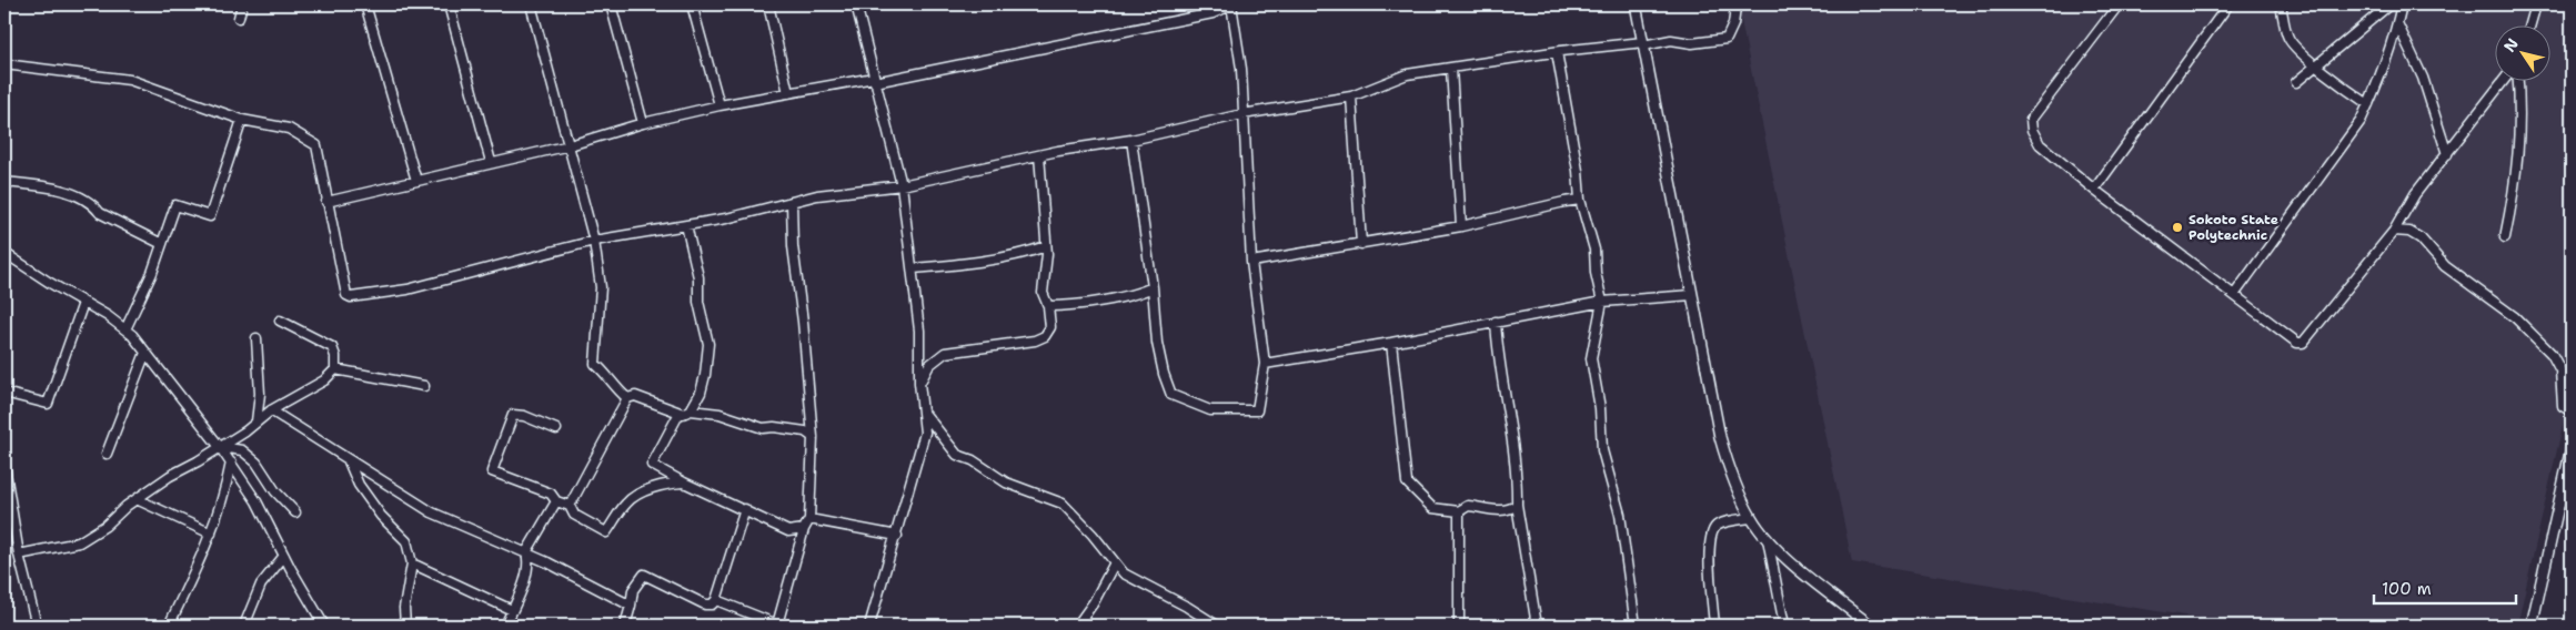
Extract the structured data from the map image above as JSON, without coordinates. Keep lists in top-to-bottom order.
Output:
{
  "places": ["Sokoto State Polytechnic"],
  "scale_bar": "100 m",
  "north": "top left"
}
